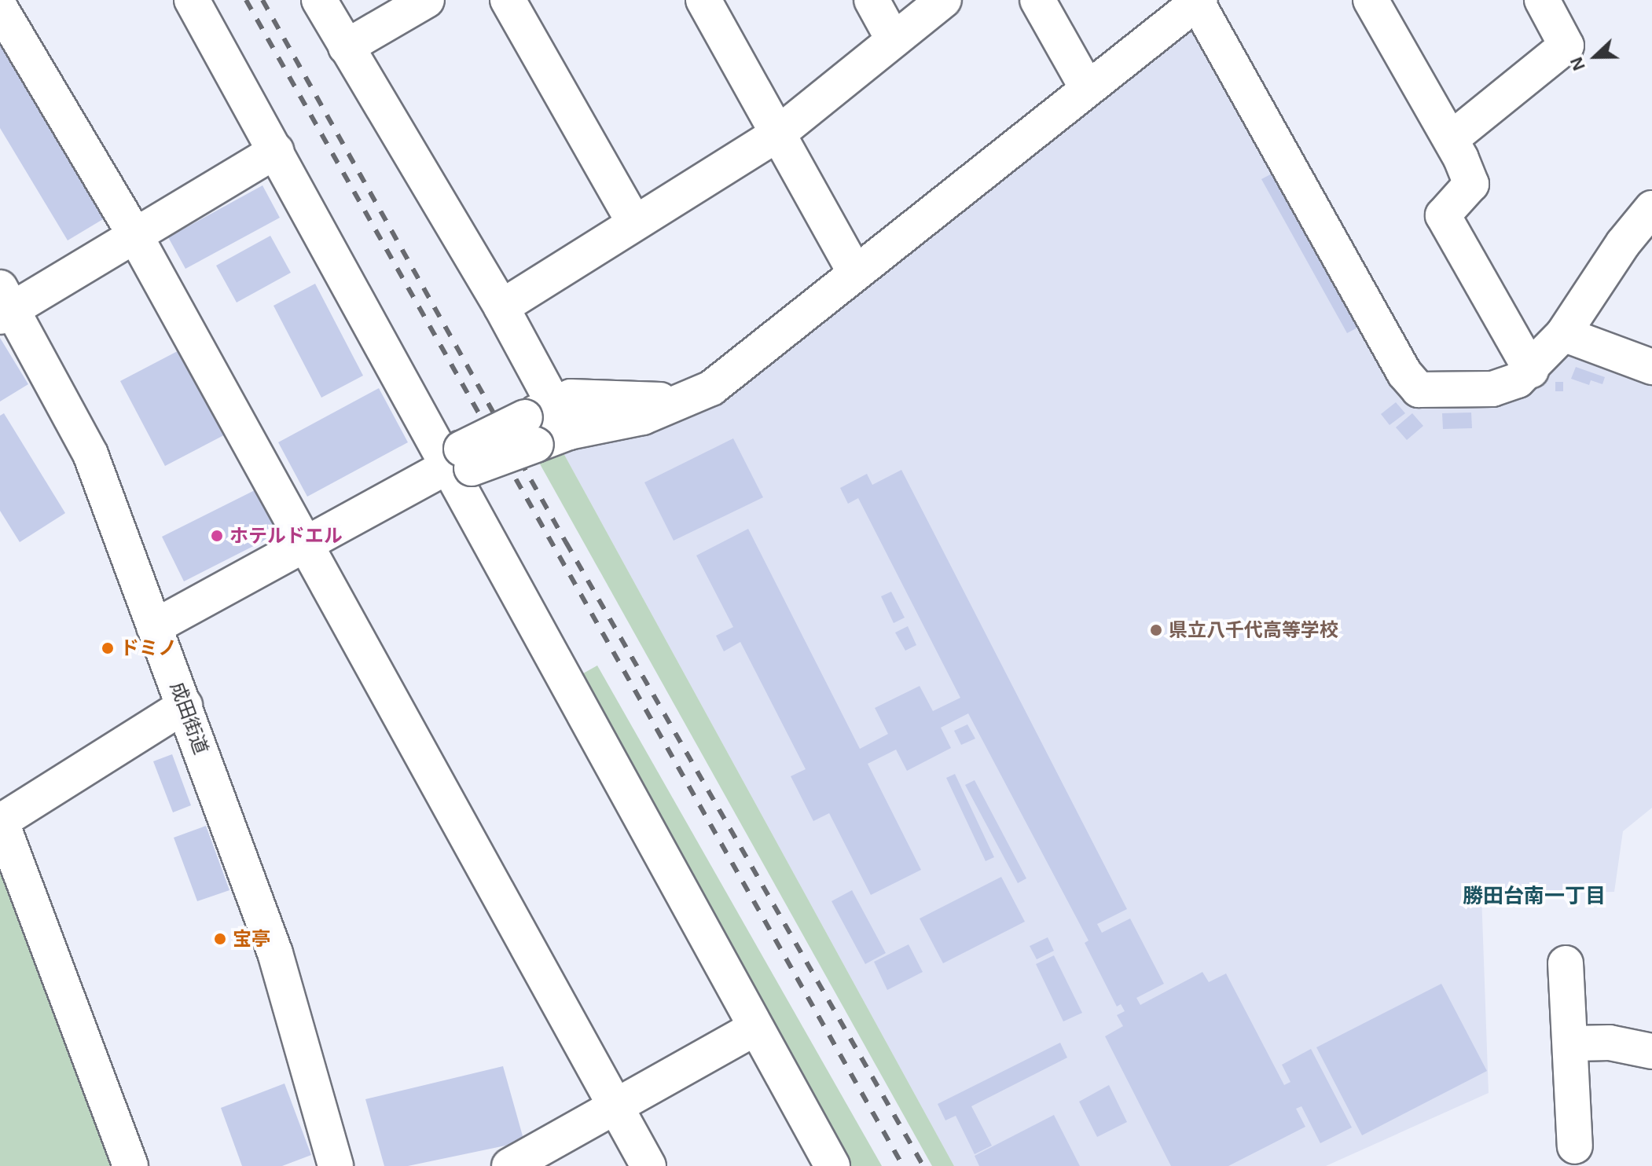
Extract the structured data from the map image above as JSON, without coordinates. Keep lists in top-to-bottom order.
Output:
{
  "streets": {
    "main road": ["成田街道"]
  },
  "districts": ["勝田台南一丁目"],
  "places": [
    "ホテルドエル",
    "県立八千代高等学校",
    "ドミノ",
    "宝亭"
  ],
  "north": "left"
}
